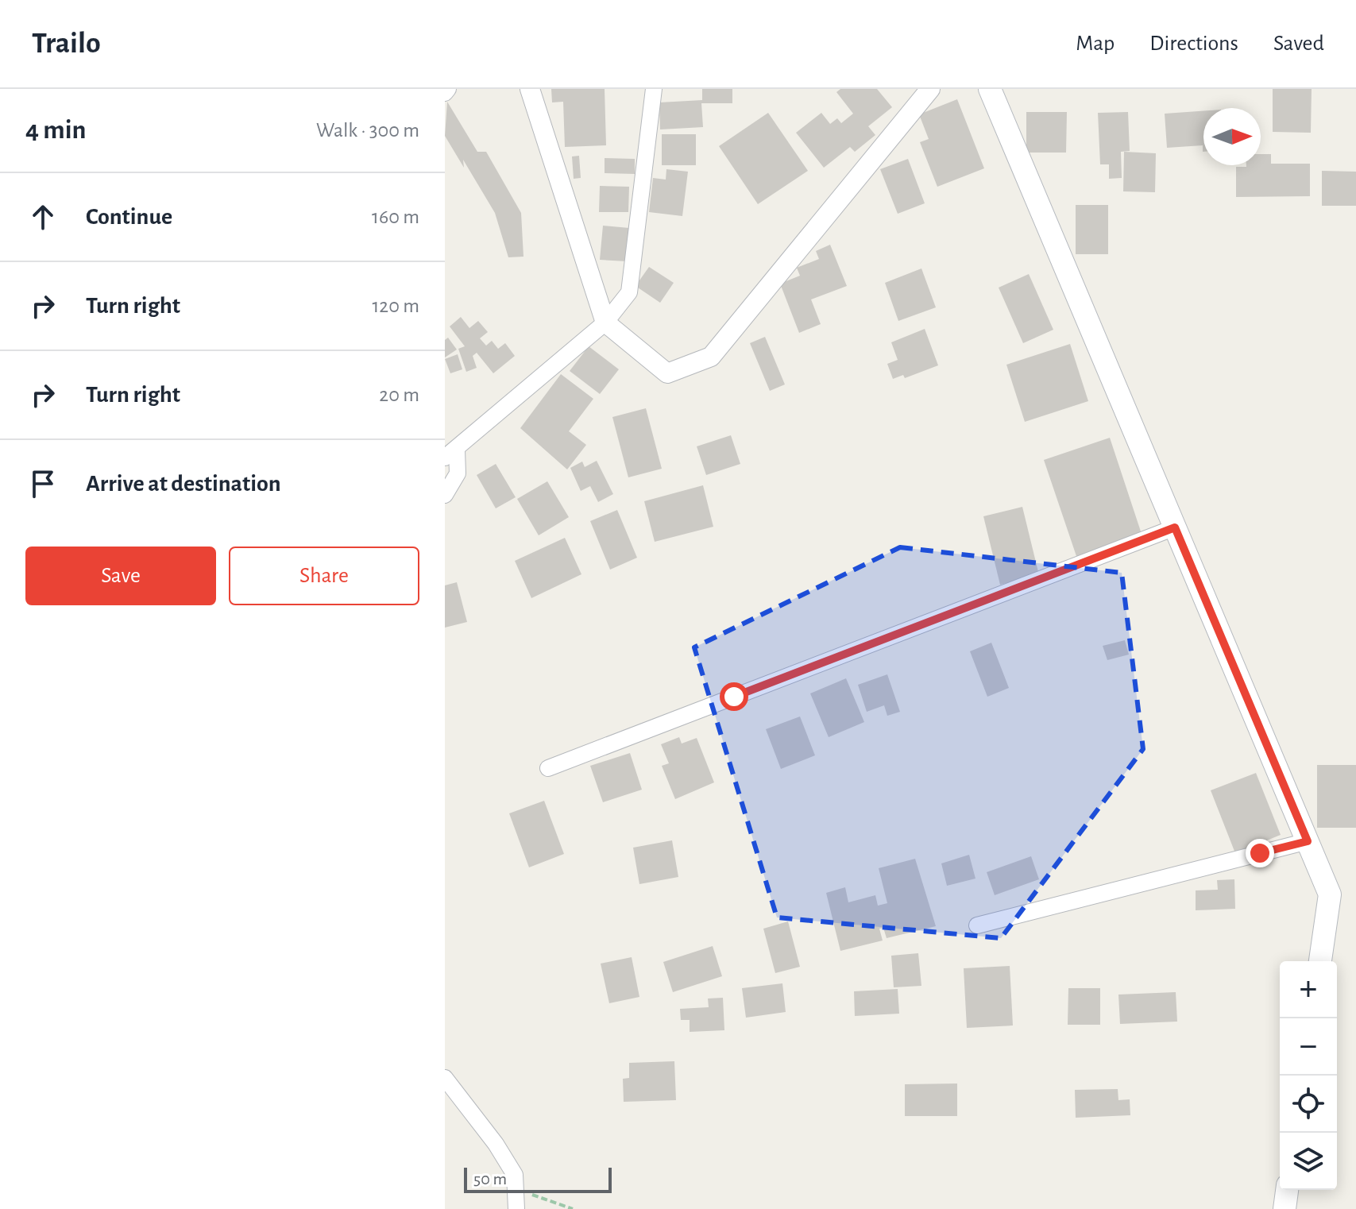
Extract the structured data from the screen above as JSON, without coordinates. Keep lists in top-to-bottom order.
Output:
{
  "scale_bar": "50 m",
  "north": "right",
  "page": {
    "header": "Trailo",
    "nav": ["Map", "Directions", "Saved"],
    "heading": ["4 min", "Walk · 300 m"],
    "list": [
      ["Continue", "160 m"],
      ["Turn right", "120 m"],
      ["Turn right", "20 m"],
      "Arrive at destination"
    ],
    "buttons": ["Save", "Share"],
    "map_buttons": ["+", "−"],
    "scale": "50 m"
  }
}
